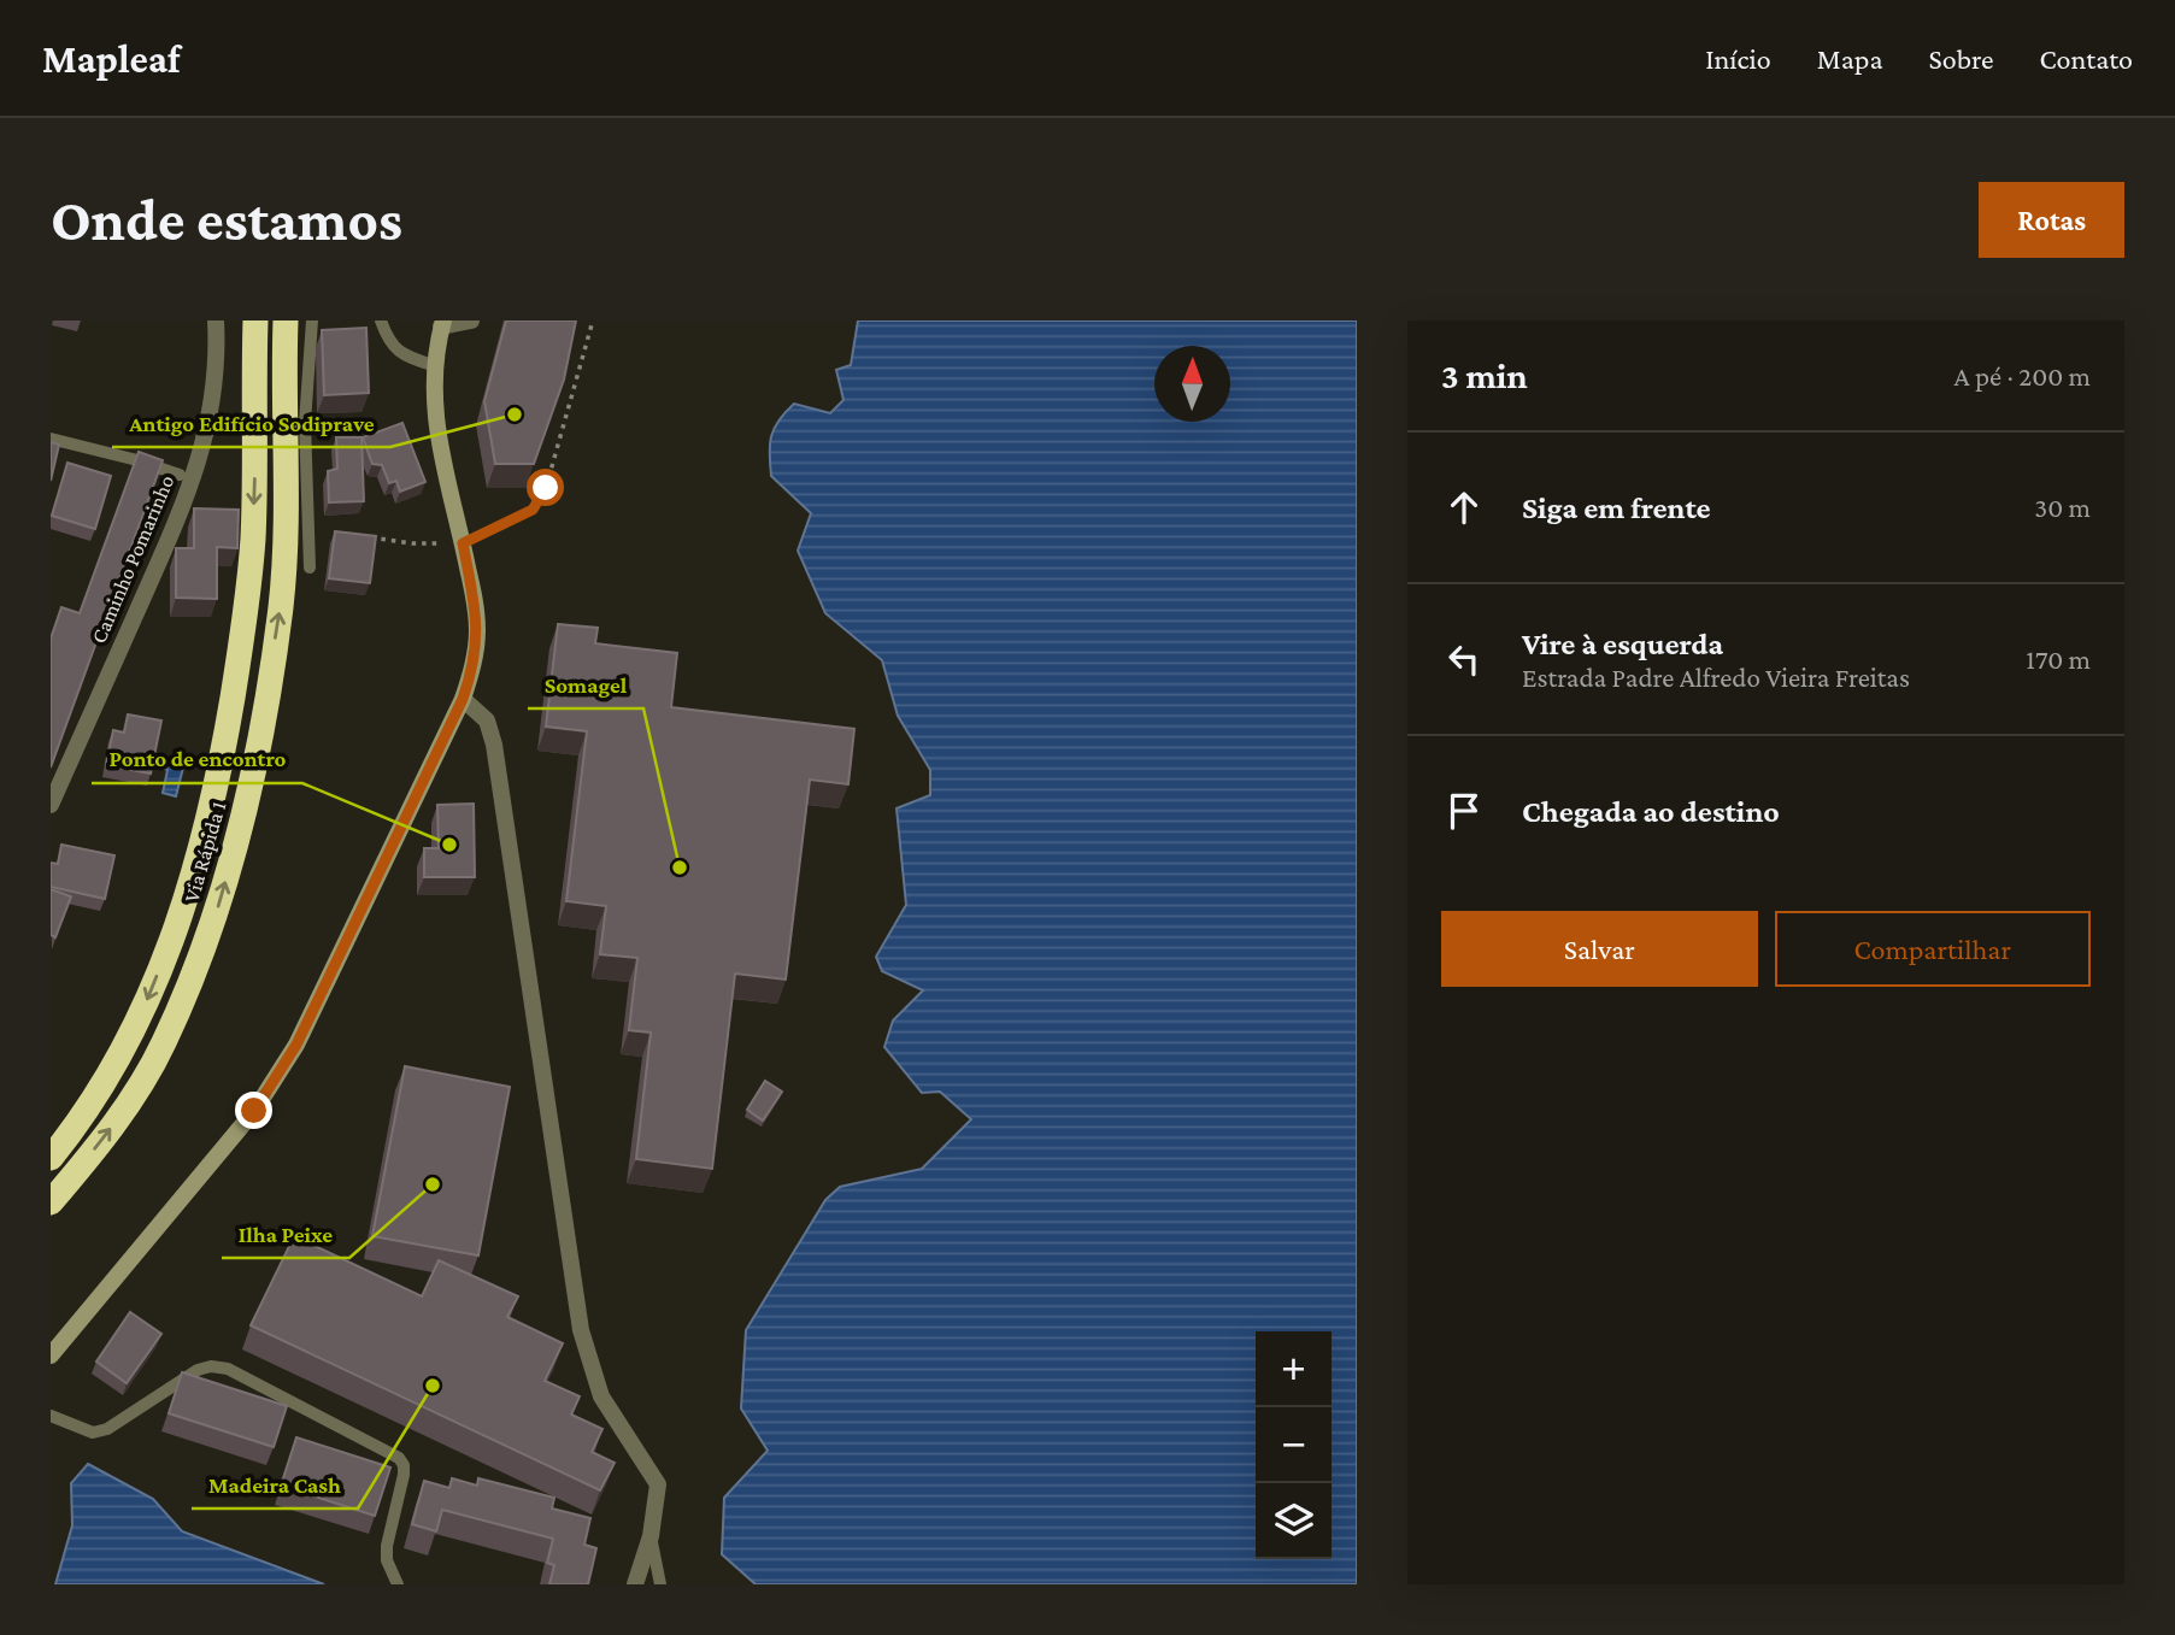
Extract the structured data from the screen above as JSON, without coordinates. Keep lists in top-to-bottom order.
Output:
{
  "streets": {
    "highway": ["Via Rápida 1"],
    "street": ["Caminho Pomarinho"]
  },
  "places": [
    "Antigo Edifício Sodiprave",
    "Ponto de encontro",
    "Somagel",
    "Ilha Peixe",
    "Madeira Cash"
  ],
  "north": "top",
  "page": {
    "header": "Mapleaf",
    "nav": [
      "Início",
      "Mapa",
      "Sobre",
      "Contato"
    ],
    "buttons": [
      "Rotas",
      ["Salvar", "Compartilhar"]
    ],
    "title": "Onde estamos",
    "heading": ["3 min", "A pé · 200 m"],
    "list": [
      ["Siga em frente", "30 m"],
      ["Vire à esquerda", "Estrada Padre Alfredo Vieira Freitas", "170 m"],
      "Chegada ao destino"
    ],
    "map_buttons": ["+", "−"]
  }
}
